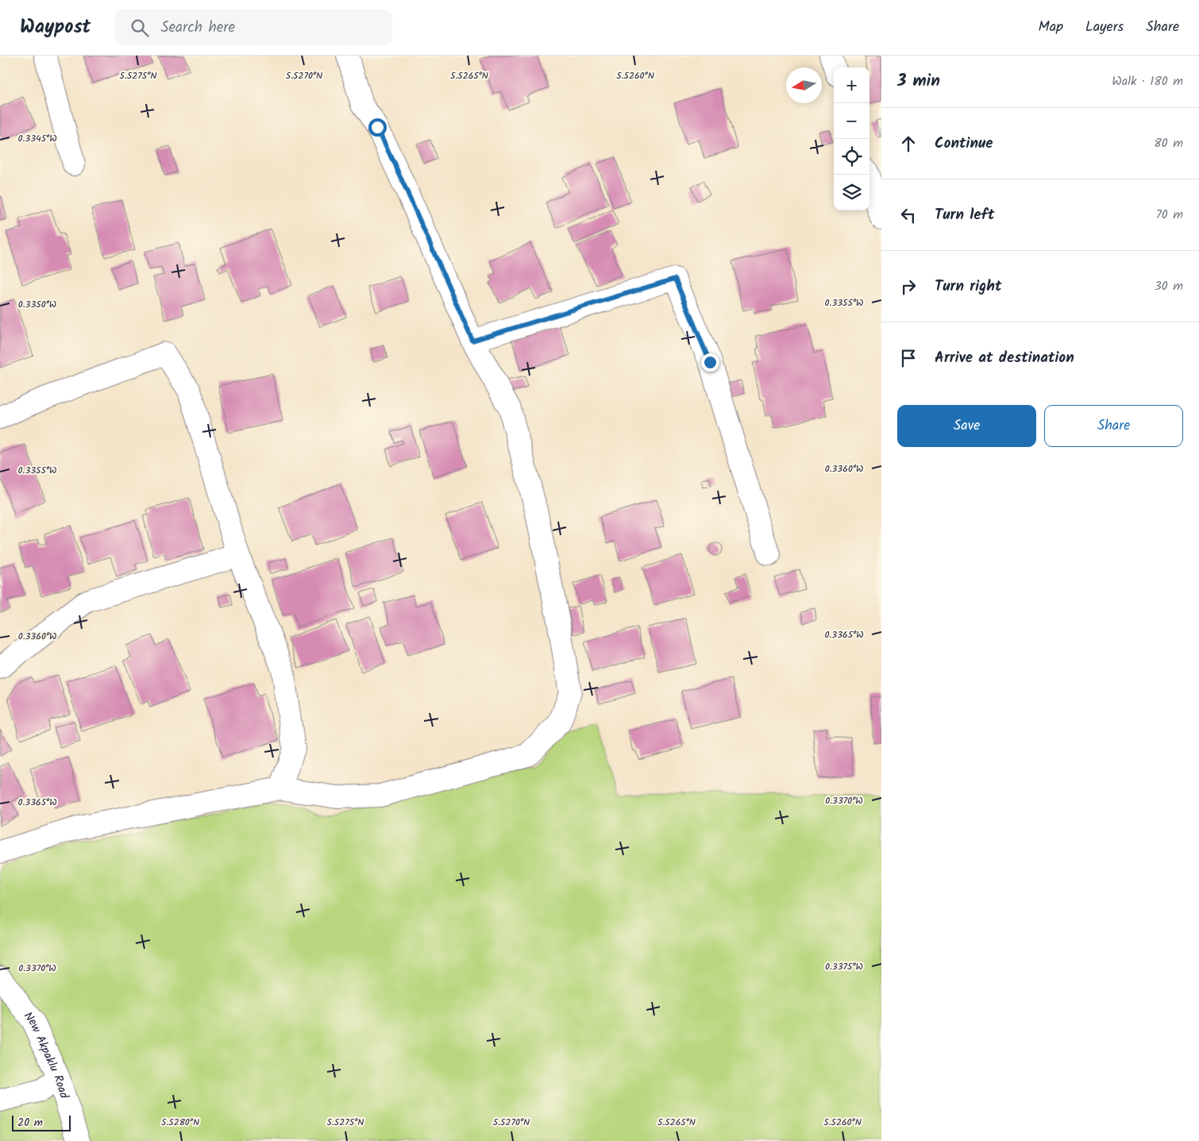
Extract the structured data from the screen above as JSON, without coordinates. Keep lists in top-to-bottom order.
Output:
{
  "streets": {
    "street": ["New Akpaklu Road"]
  },
  "scale_bar": "20 m",
  "north": "left",
  "page": {
    "header": "Waypost",
    "search": "Search here",
    "nav": ["Map", "Layers", "Share"],
    "heading": ["3 min", "Walk · 180 m"],
    "map_buttons": ["+", "−"],
    "list": [
      ["Continue", "80 m"],
      ["Turn left", "70 m"],
      ["Turn right", "30 m"],
      "Arrive at destination"
    ],
    "buttons": ["Save", "Share"],
    "scale": "20 m"
  },
  "coordinates": [
    "5.5270°N",
    "5.5275°N",
    "5.5265°N",
    "5.5260°N",
    "0.3345°W",
    "0.3355°W",
    "0.3350°W",
    "0.3360°W",
    "0.3365°W",
    "0.3370°W",
    "0.3375°W",
    "5.5280°N"
  ]
}
